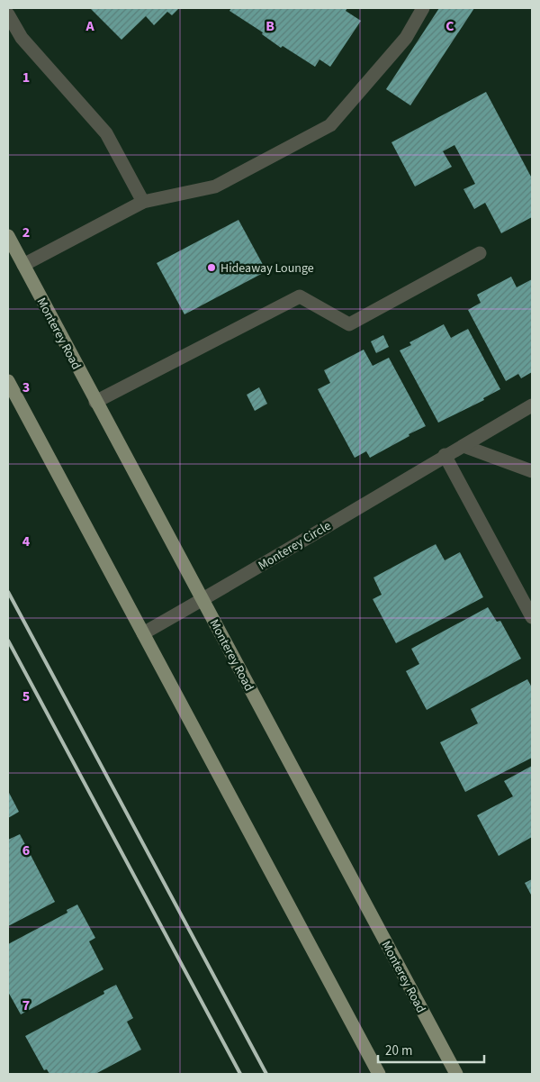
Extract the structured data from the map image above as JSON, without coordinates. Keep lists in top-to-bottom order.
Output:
{
  "streets": {
    "main road": ["Monterey Road"],
    "street": ["Monterey Circle"]
  },
  "crossings": [
    ["Monterey Road", "Monterey Circle"]
  ],
  "places": ["Hideaway Lounge"],
  "scale_bar": "20 m",
  "grid": {
    "columns": ["A", "B", "C"],
    "rows": [
      "1",
      "2",
      "3",
      "4",
      "5",
      "6",
      "7"
    ]
  }
}
